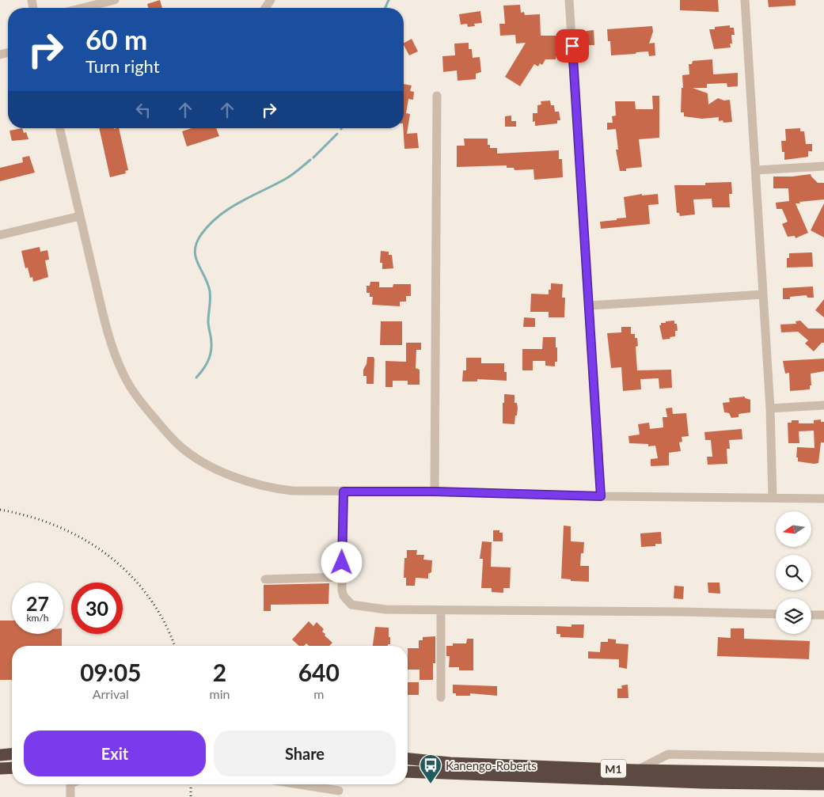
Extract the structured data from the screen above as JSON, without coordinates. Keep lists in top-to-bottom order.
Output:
{
  "streets": {
    "highway": ["M1"]
  },
  "places": {
    "bus stop": ["Kanengo-Roberts"]
  },
  "north": "left",
  "page": {
    "turn": ["60 m", "Turn right"],
    "speed": "27 km/h",
    "limit": "30",
    "eta": [
      "09:05",
      "Arrival",
      "2",
      "min",
      "640",
      "m"
    ],
    "buttons": ["Exit", "Share"]
  }
}
